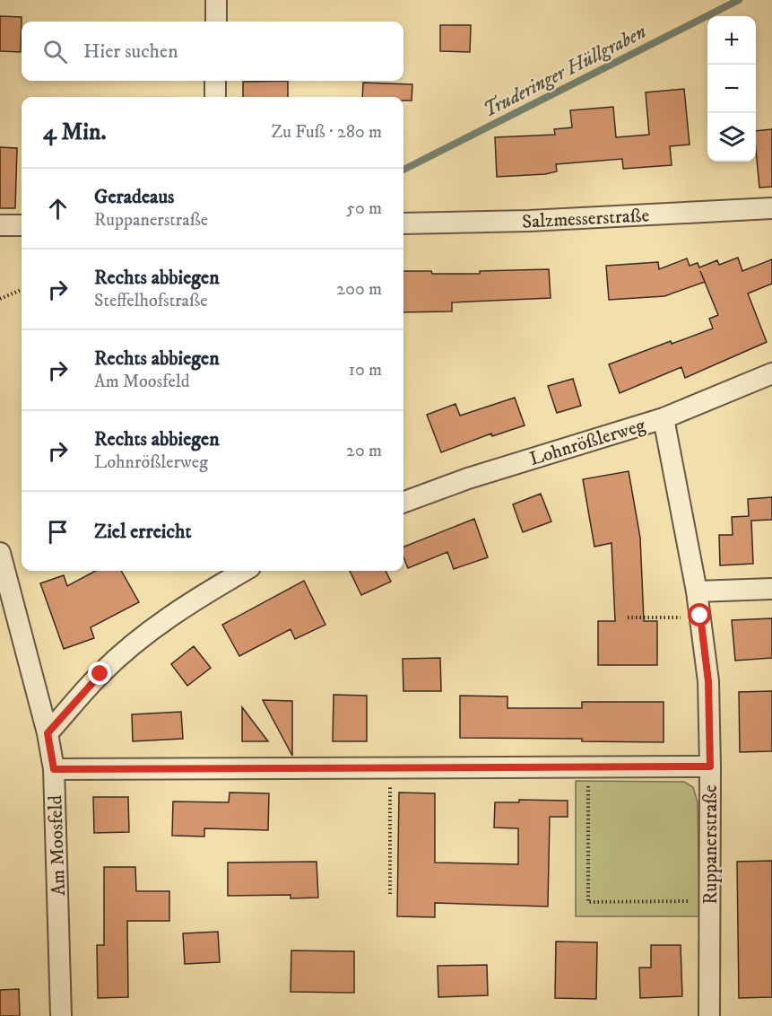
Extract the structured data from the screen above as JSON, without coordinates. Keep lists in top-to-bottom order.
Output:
{
  "streets": {
    "street": [
      "Salzmesserstraße",
      "Lohnrößlerweg",
      "Ruppanerstraße",
      "Am Moosfeld"
    ]
  },
  "crossings": [
    ["Lohnrößlerweg", "Ruppanerstraße"]
  ],
  "water": ["Truderinger Hüllgraben"],
  "page": {
    "map_buttons": ["+", "−"],
    "search": "Hier suchen",
    "heading": ["4 Min.", "Zu Fuß · 280 m"],
    "list": [
      ["Geradeaus", "Ruppanerstraße", "50 m"],
      ["Rechts abbiegen", "Steffelhofstraße", "200 m"],
      ["Rechts abbiegen", "Am Moosfeld", "10 m"],
      ["Rechts abbiegen", "Lohnrößlerweg", "20 m"],
      "Ziel erreicht"
    ]
  }
}
